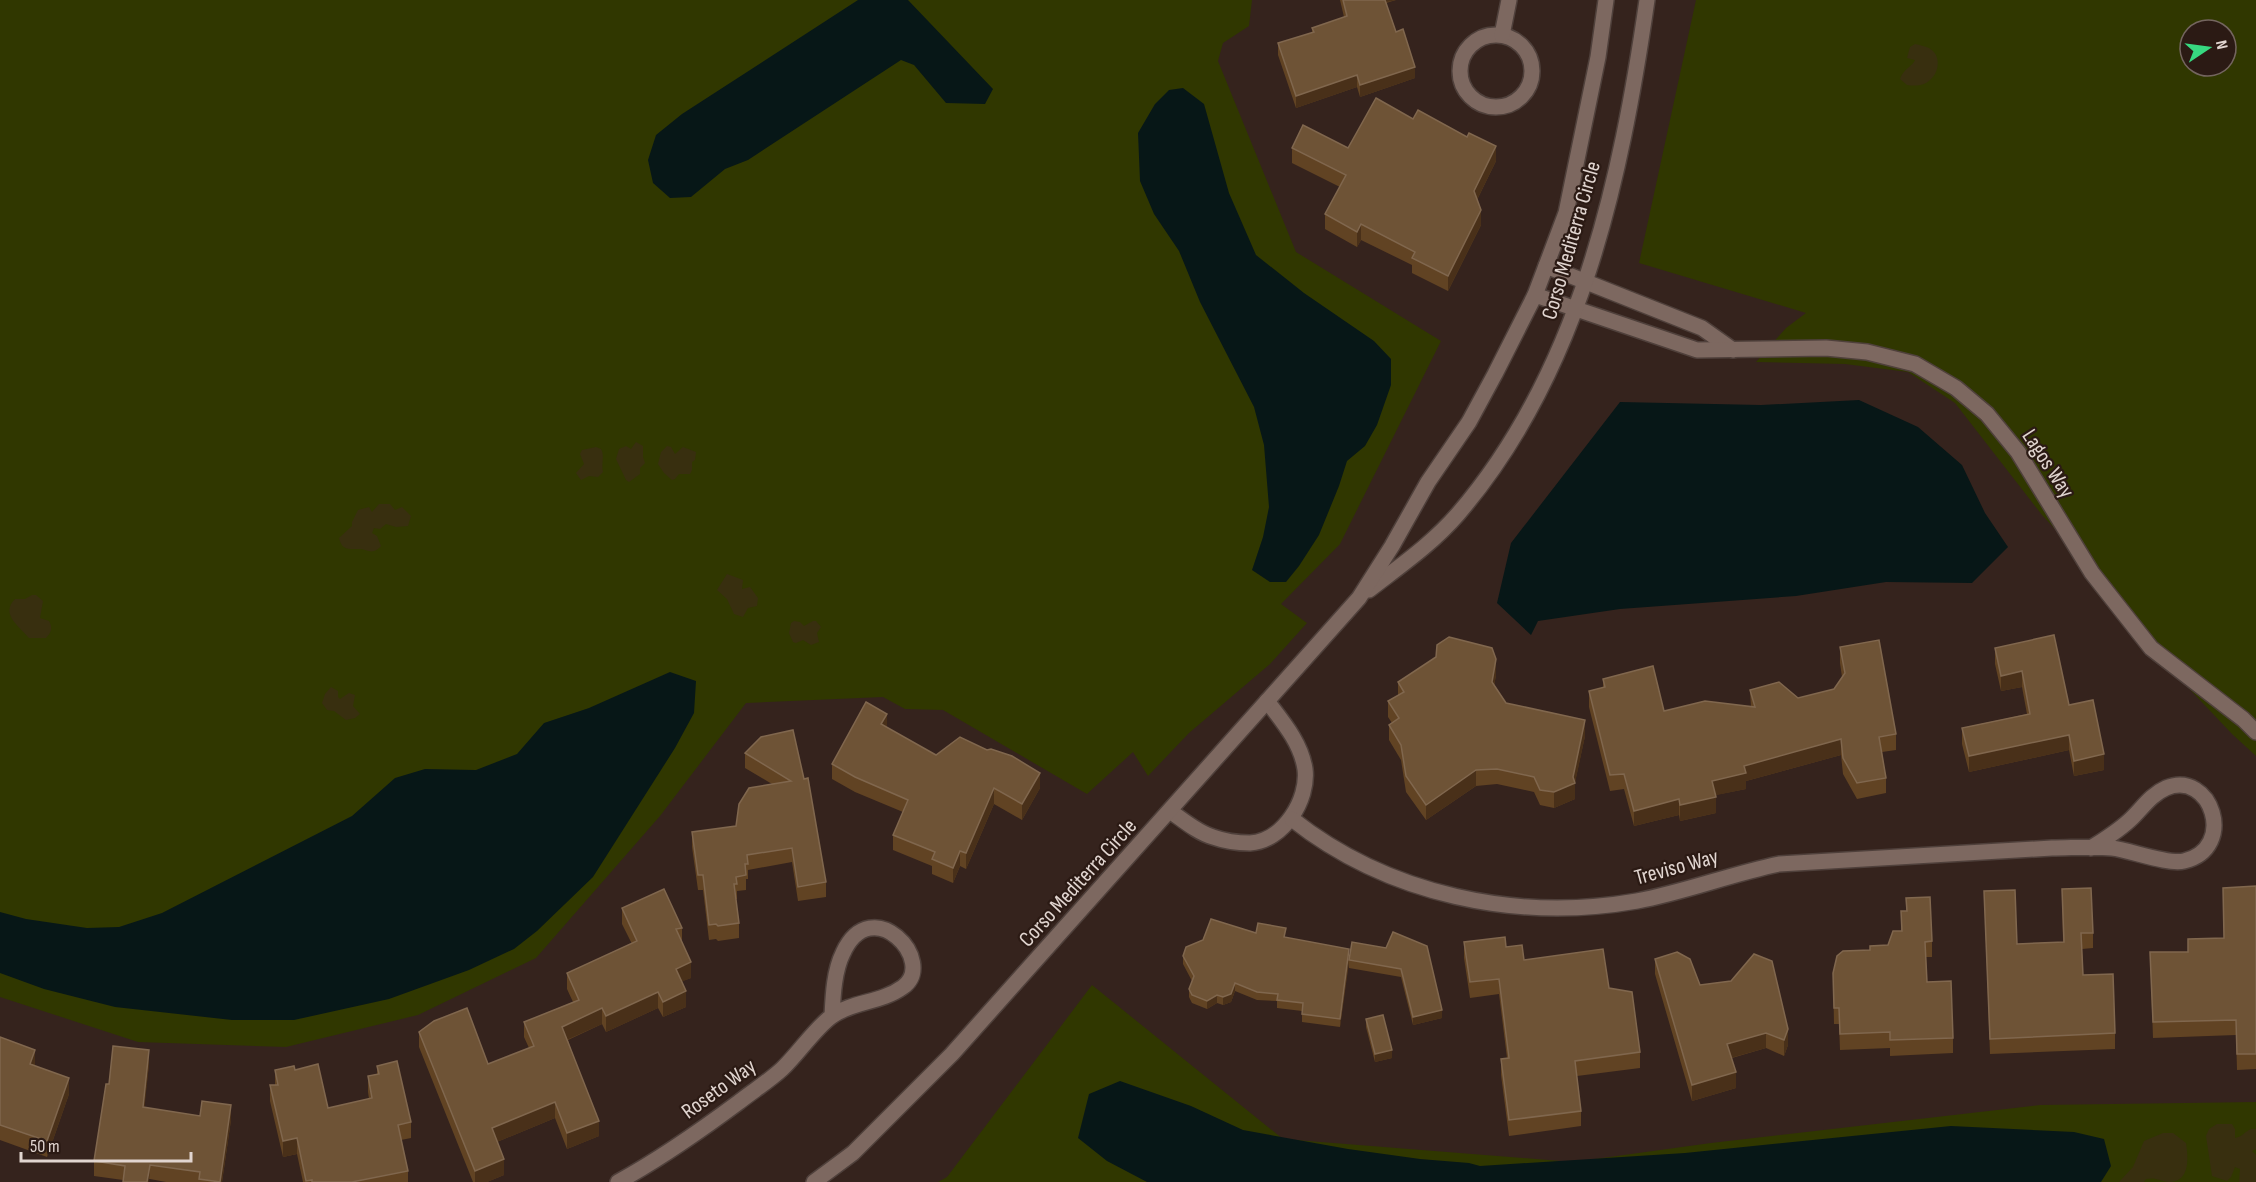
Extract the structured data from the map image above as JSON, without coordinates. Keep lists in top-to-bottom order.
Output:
{
  "streets": {
    "street": [
      "Corso Mediterra Circle",
      "Lagos Way",
      "Treviso Way",
      "Roseto Way"
    ]
  },
  "crossings": [
    ["Corso Mediterra Circle", "Lagos Way"]
  ],
  "scale_bar": "50 m",
  "north": "right"
}
